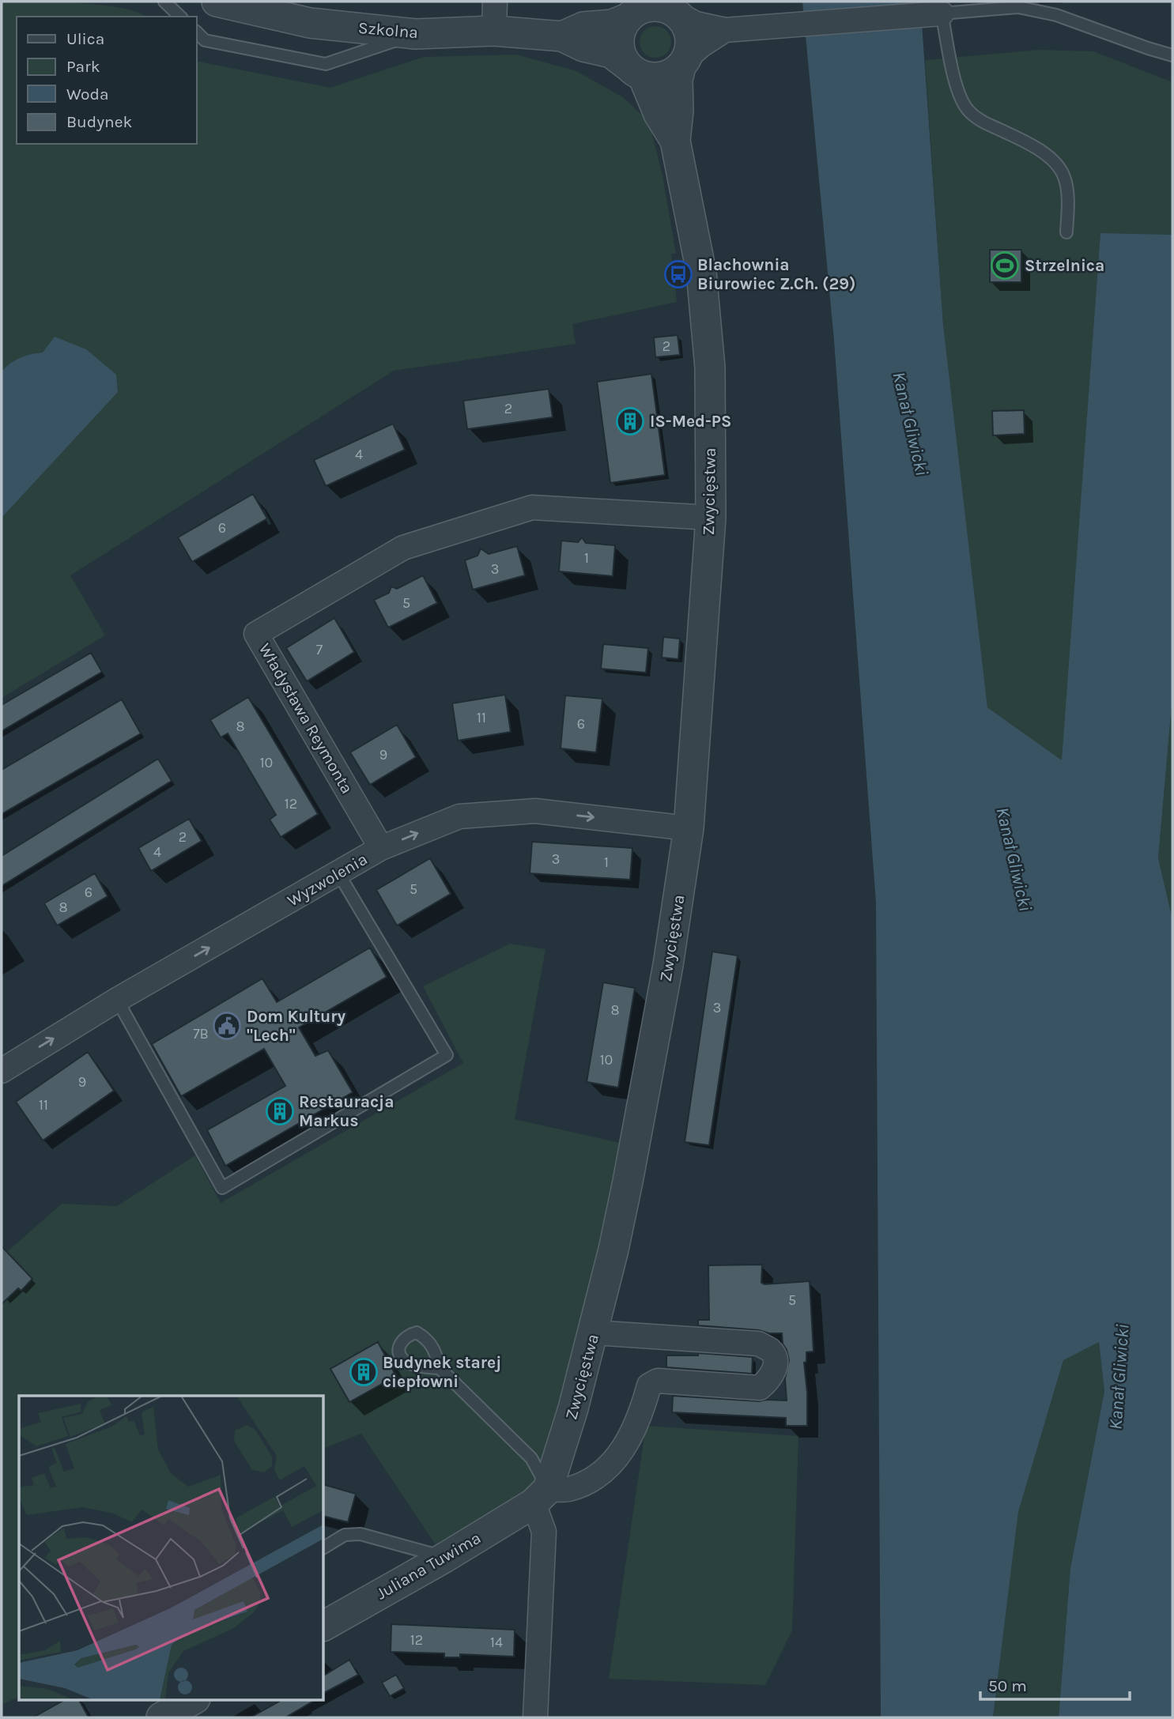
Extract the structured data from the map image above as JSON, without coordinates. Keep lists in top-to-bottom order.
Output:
{
  "streets": {
    "street": [
      "Szkolna",
      "Zwycięstwa",
      "Władysława Reymonta",
      "Wyzwolenia",
      "Juliana Tuwima"
    ]
  },
  "crossings": [
    ["Szkolna", "Zwycięstwa"],
    ["Zwycięstwa", "Władysława Reymonta"],
    ["Zwycięstwa", "Wyzwolenia"],
    ["Zwycięstwa", "Juliana Tuwima"],
    ["Władysława Reymonta", "Wyzwolenia"]
  ],
  "one_way": ["Wyzwolenia"],
  "water": ["Kanał Gliwicki"],
  "places": {
    "sports": ["Strzelnica"],
    "bus stop": ["Blachownia Biurowiec Z.Ch. (29)"],
    "building": ["IS-Med-PS", "Restauracja Markus", "Budynek starej ciepłowni"],
    "public building": ["Dom Kultury \"Lech\""]
  },
  "house_numbers": [
    "2",
    "2",
    "4",
    "6",
    "1",
    "3",
    "5",
    "7",
    "11",
    "6",
    "8",
    "9",
    "10",
    "12",
    "2",
    "4",
    "3",
    "1",
    "5",
    "6",
    "8",
    "3",
    "8",
    "7B",
    "10",
    "9",
    "11",
    "5",
    "12",
    "14"
  ],
  "legend": [
    "Ulica",
    "Park",
    "Woda",
    "Budynek"
  ],
  "scale_bar": "50 m"
}
